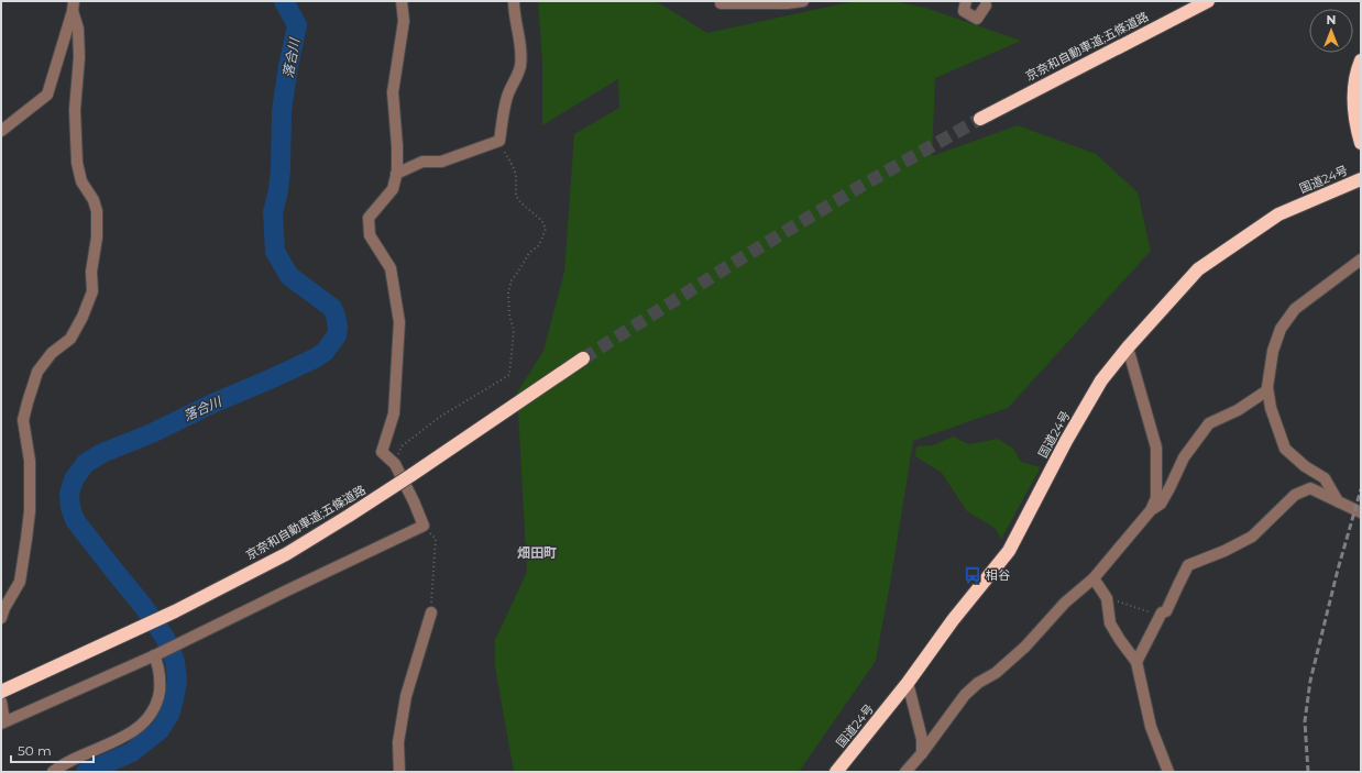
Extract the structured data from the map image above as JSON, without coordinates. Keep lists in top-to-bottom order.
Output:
{
  "streets": {
    "highway": ["京奈和自動車道;五條道路", "国道24号"]
  },
  "districts": ["畑田町"],
  "water": ["落合川"],
  "places": {
    "bus stop": ["相谷"]
  },
  "scale_bar": "50 m",
  "north": "top"
}
